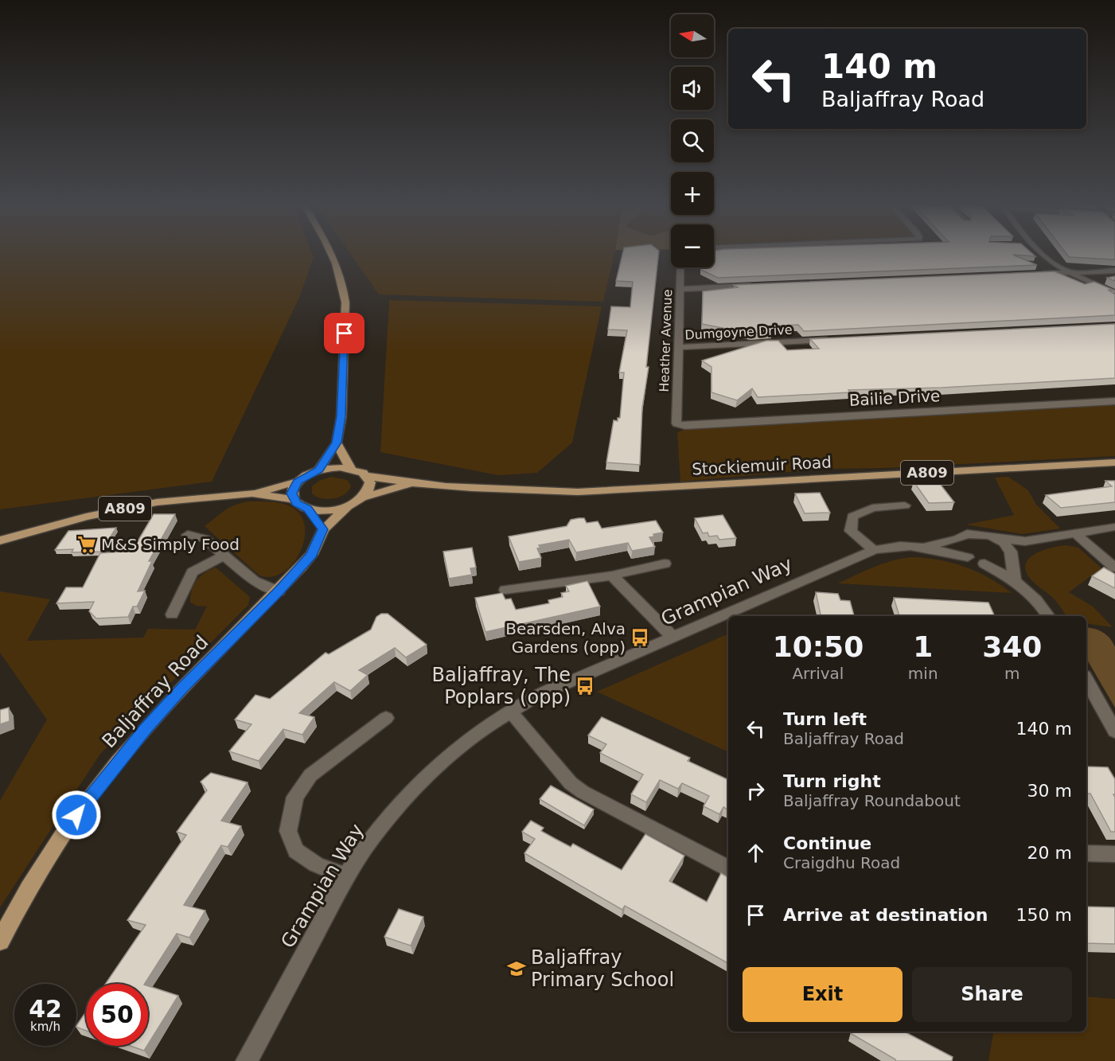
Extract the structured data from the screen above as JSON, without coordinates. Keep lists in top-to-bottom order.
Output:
{
  "streets": {
    "main road": ["Stockiemuir Road", "A809", "Baljaffray Road"],
    "street": [
      "Dumgoyne Drive",
      "Heather Avenue",
      "Bailie Drive",
      "Grampian Way"
    ]
  },
  "crossings": [
    ["Dumgoyne Drive", "Heather Avenue"],
    ["Heather Avenue", "Bailie Drive"],
    ["Stockiemuir Road", "Baljaffray Road"]
  ],
  "places": {
    "supermarket": ["M&S Simply Food"],
    "bus stop": ["Bearsden, Alva Gardens (opp)", "Baljaffray, The Poplars (opp)"],
    "school or university": ["Baljaffray Primary School"]
  },
  "north": "left",
  "page": {
    "map_buttons": ["+", "−"],
    "turn": ["140 m", "Baljaffray Road"],
    "eta": [
      "10:50",
      "Arrival",
      "1",
      "min",
      "340",
      "m"
    ],
    "list": [
      {
        "name": "Turn left",
        "note": "Baljaffray Road",
        "value": "140 m"
      },
      {
        "name": "Turn right",
        "note": "Baljaffray Roundabout",
        "value": "30 m"
      },
      {
        "name": "Continue",
        "note": "Craigdhu Road",
        "value": "20 m"
      },
      {
        "name": "Arrive at destination",
        "value": "150 m"
      }
    ],
    "buttons": ["Exit", "Share"],
    "speed": "42 km/h",
    "limit": "50"
  }
}
